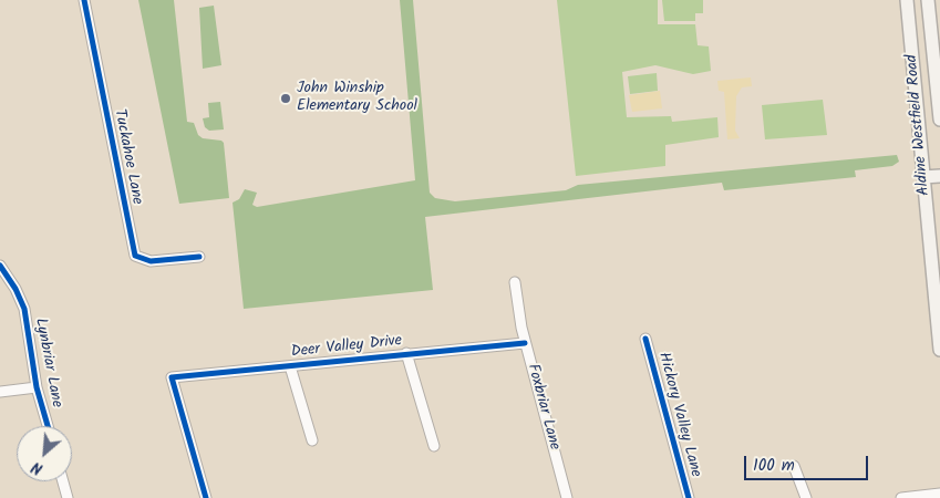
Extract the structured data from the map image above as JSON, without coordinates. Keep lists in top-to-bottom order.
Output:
{
  "streets": {
    "main road": ["Aldine Westfield Road"],
    "street": [
      "Tuckahoe Lane",
      "Deer Valley Drive",
      "Lynbriar Lane",
      "Foxbriar Lane",
      "Hickory Valley Lane"
    ]
  },
  "crossings": [
    ["Deer Valley Drive", "Foxbriar Lane"]
  ],
  "places": ["John Winship Elementary School"],
  "scale_bar": "100 m",
  "north": "bottom left"
}
